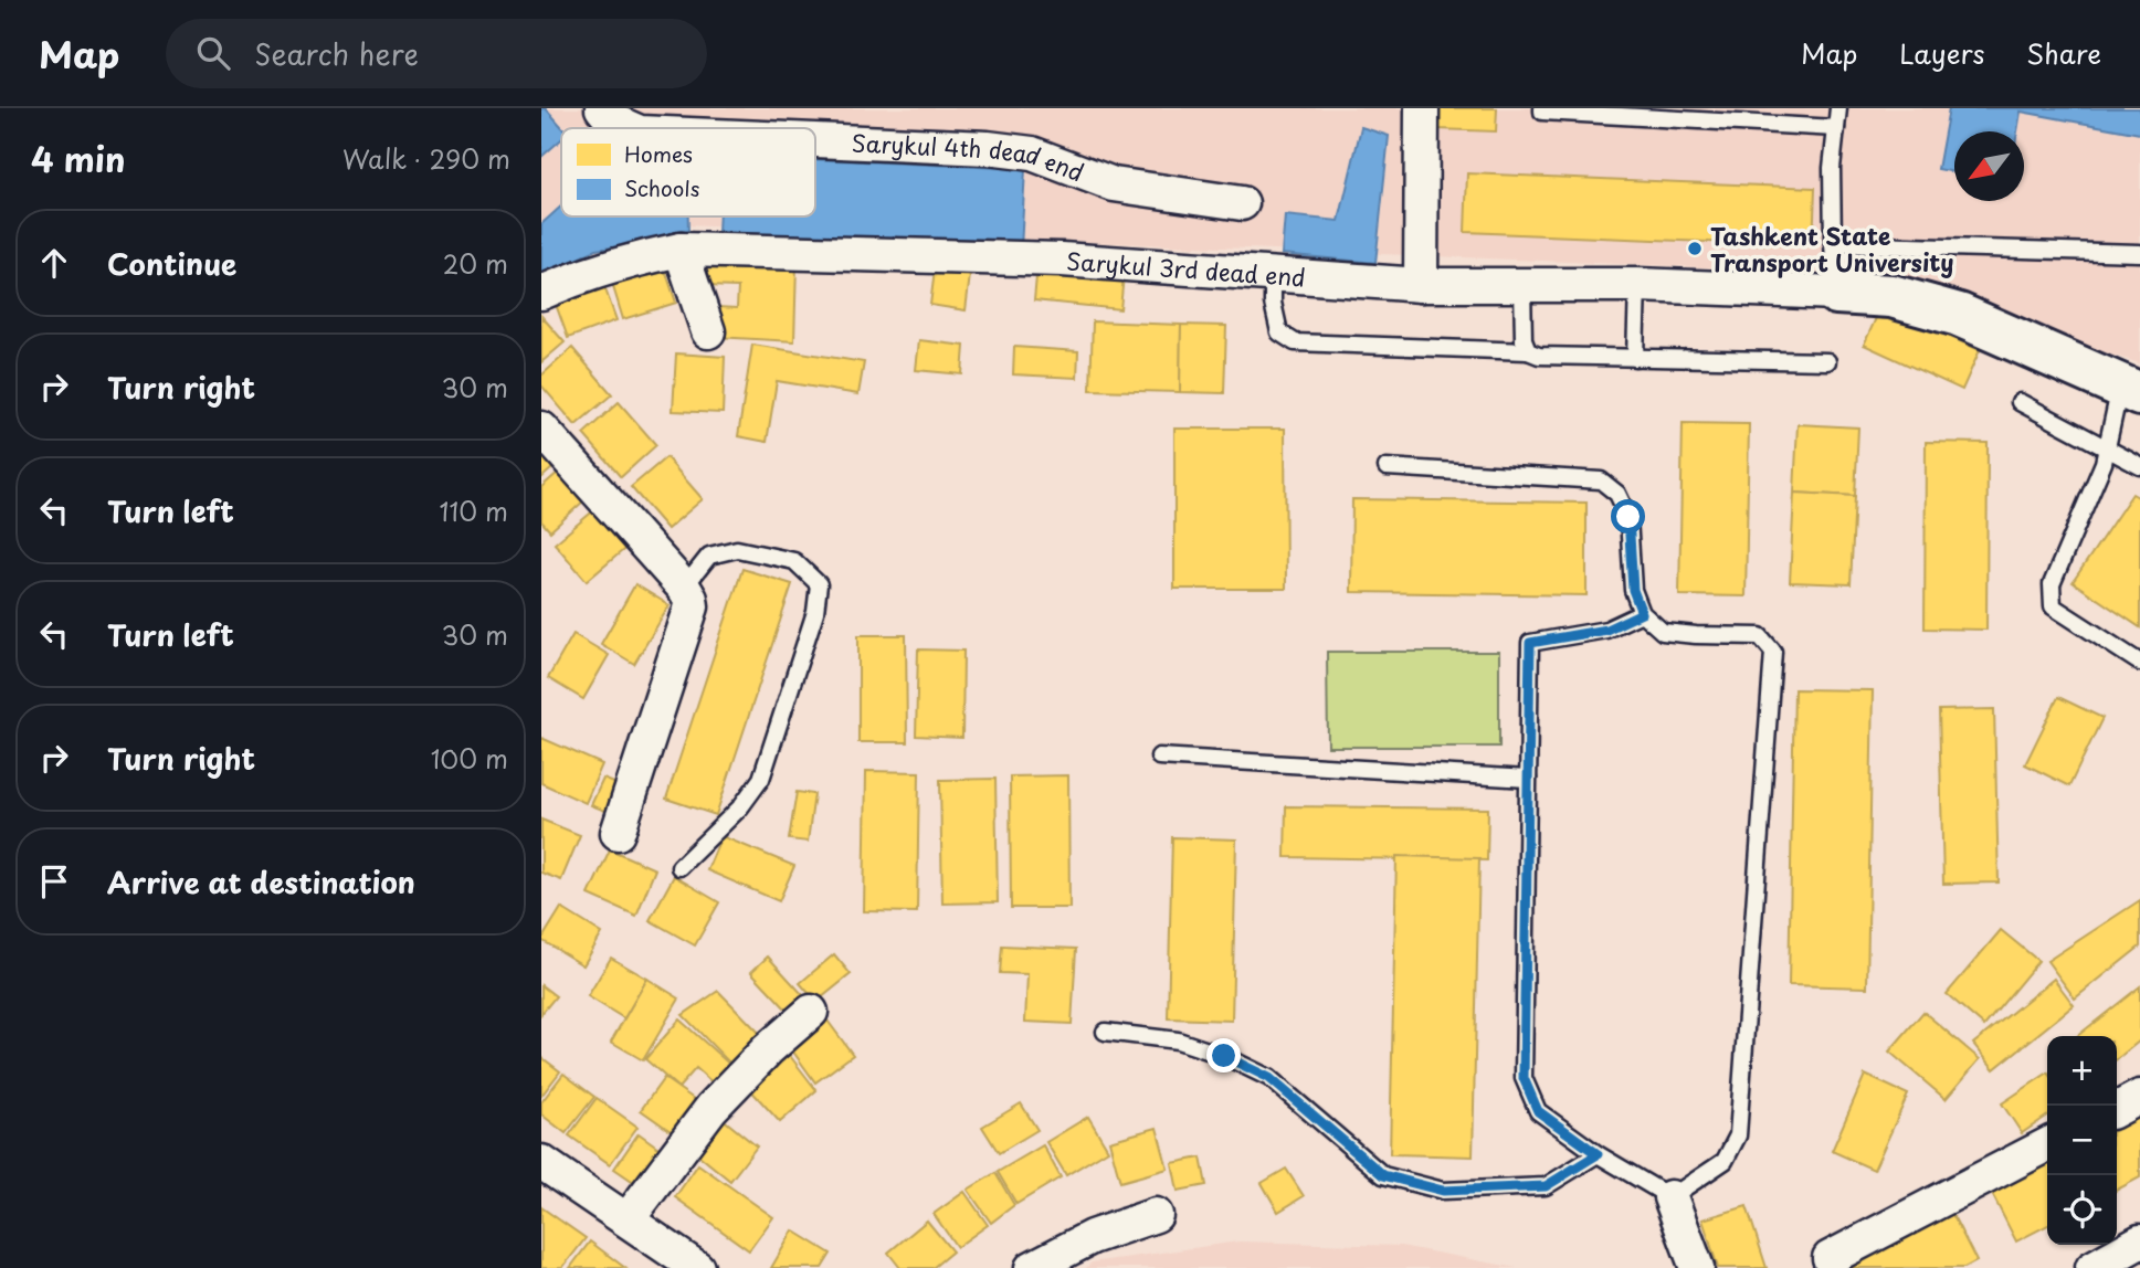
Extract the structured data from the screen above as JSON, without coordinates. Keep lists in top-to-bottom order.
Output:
{
  "streets": {
    "street": ["Sarykul 4th dead end", "Sarykul 3rd dead end"]
  },
  "places": ["Tashkent State Transport University"],
  "legend": ["Homes", "Schools"],
  "north": "bottom left",
  "page": {
    "header": "Map",
    "search": "Search here",
    "nav": ["Map", "Layers", "Share"],
    "heading": ["4 min", "Walk · 290 m"],
    "list": [
      ["Continue", "20 m"],
      ["Turn right", "30 m"],
      ["Turn left", "110 m"],
      ["Turn left", "30 m"],
      ["Turn right", "100 m"],
      "Arrive at destination"
    ],
    "map_buttons": ["+", "−"]
  }
}
